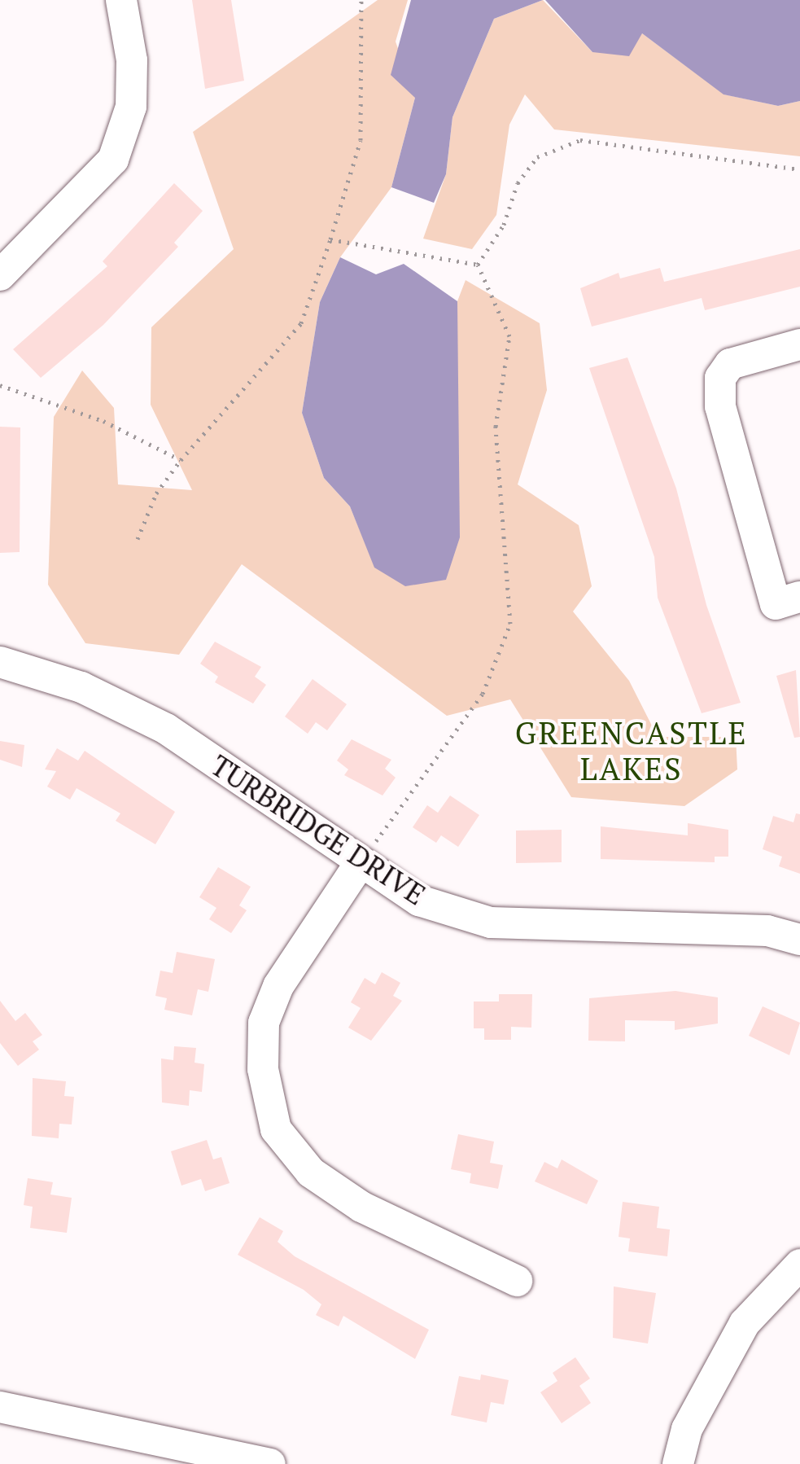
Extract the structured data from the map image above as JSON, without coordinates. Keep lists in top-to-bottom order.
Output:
{
  "streets": {
    "street": ["TURBRIDGE DRIVE"]
  },
  "districts": ["GREENCASTLE LAKES"]
}
